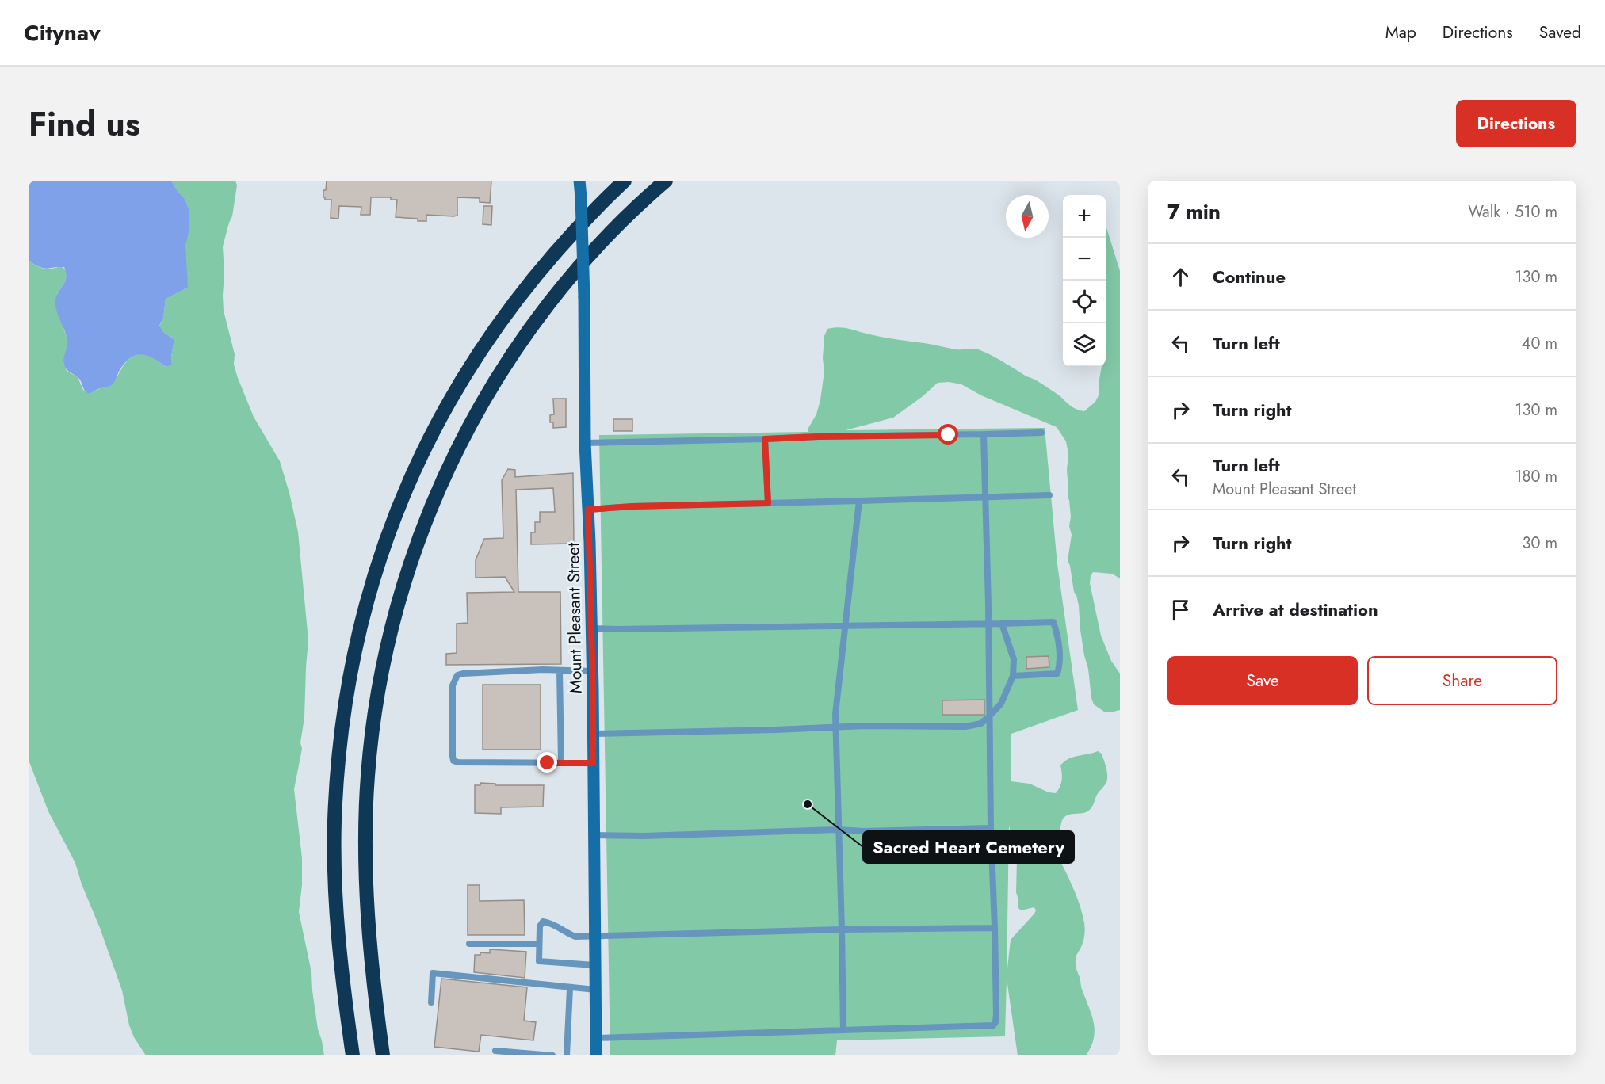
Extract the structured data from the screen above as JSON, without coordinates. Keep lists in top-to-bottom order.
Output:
{
  "streets": {
    "main road": ["Mount Pleasant Street"]
  },
  "places": ["Sacred Heart Cemetery"],
  "north": "bottom",
  "page": {
    "header": "Citynav",
    "nav": ["Map", "Directions", "Saved"],
    "title": "Find us",
    "buttons": [
      "Directions",
      ["Save", "Share"]
    ],
    "heading": ["7 min", "Walk · 510 m"],
    "map_buttons": ["+", "−"],
    "list": [
      ["Continue", "130 m"],
      ["Turn left", "40 m"],
      ["Turn right", "130 m"],
      ["Turn left", "Mount Pleasant Street", "180 m"],
      ["Turn right", "30 m"],
      "Arrive at destination"
    ]
  }
}
